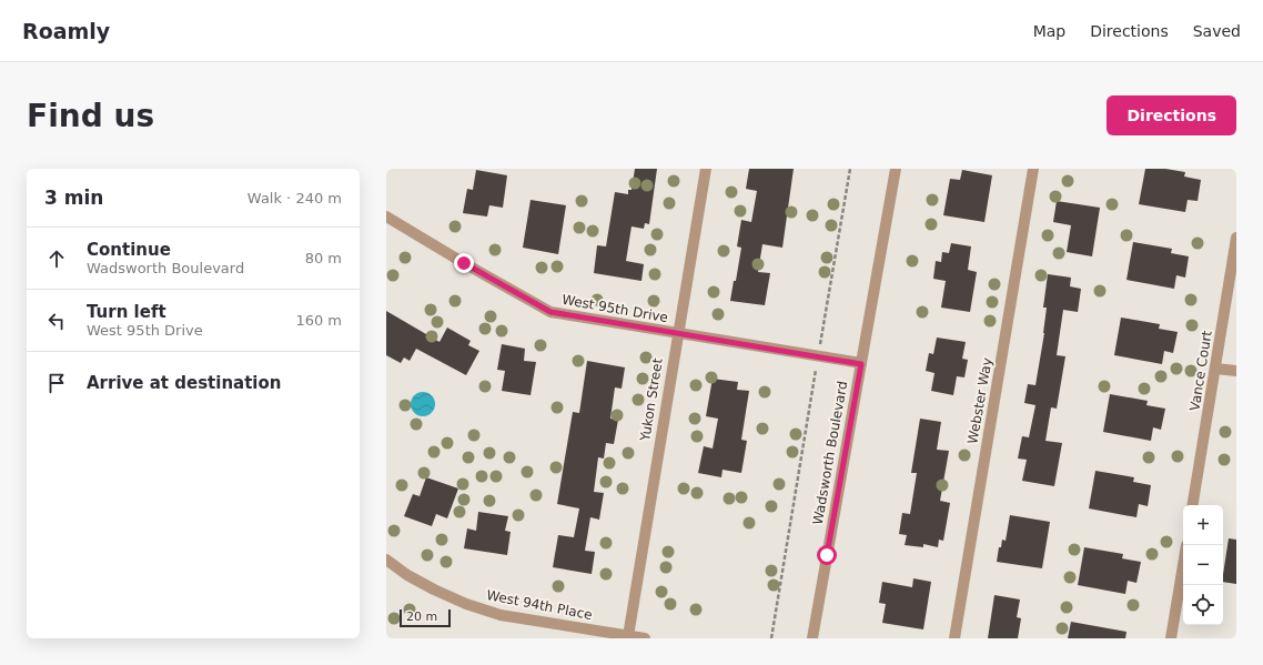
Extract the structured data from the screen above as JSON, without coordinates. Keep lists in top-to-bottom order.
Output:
{
  "streets": {
    "street": [
      "West 95th Drive",
      "Vance Court",
      "Yukon Street",
      "Webster Way",
      "Wadsworth Boulevard",
      "West 94th Place"
    ]
  },
  "crossings": [
    ["West 95th Drive", "Yukon Street"],
    ["West 95th Drive", "Wadsworth Boulevard"],
    ["Yukon Street", "West 94th Place"]
  ],
  "scale_bar": "20 m",
  "page": {
    "header": "Roamly",
    "nav": ["Map", "Directions", "Saved"],
    "buttons": "Directions",
    "title": "Find us",
    "heading": ["3 min", "Walk · 240 m"],
    "list": [
      ["Continue", "Wadsworth Boulevard", "80 m"],
      ["Turn left", "West 95th Drive", "160 m"],
      "Arrive at destination"
    ],
    "map_buttons": ["+", "−"],
    "scale": "20 m"
  }
}
